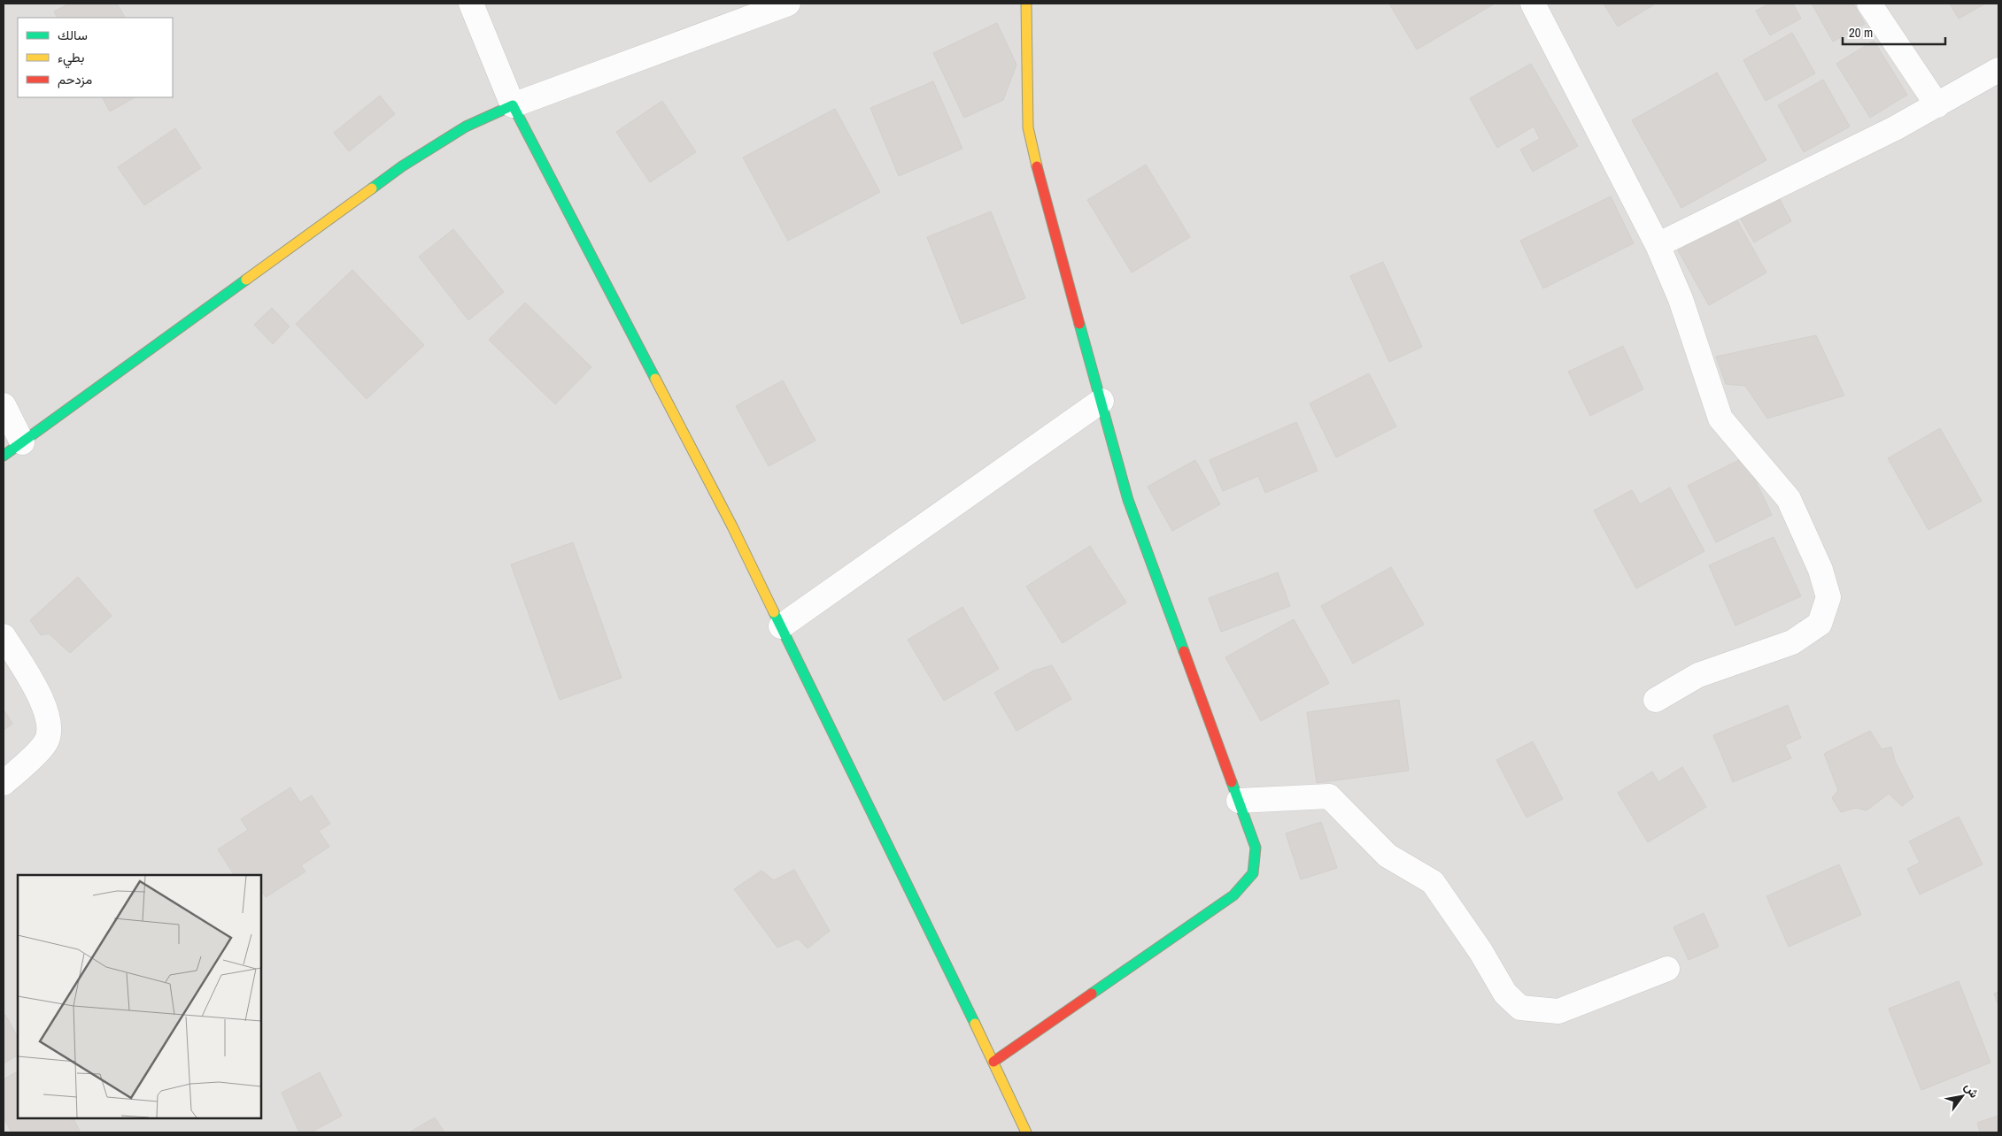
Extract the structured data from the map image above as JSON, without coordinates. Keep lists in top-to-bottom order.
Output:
{
  "legend": ["سالك", "بطيء", "مزدحم"],
  "scale_bar": "20 m",
  "north": "top right"
}
